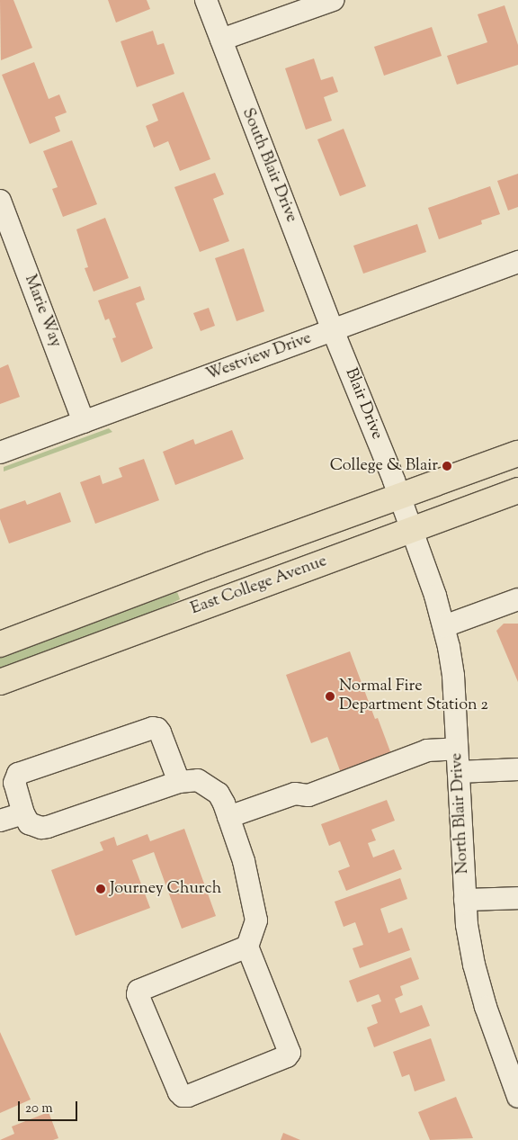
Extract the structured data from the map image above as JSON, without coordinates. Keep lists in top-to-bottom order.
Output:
{
  "streets": {
    "main road": ["East College Avenue"],
    "street": [
      "South Blair Drive",
      "Marie Way",
      "Westview Drive",
      "Blair Drive",
      "North Blair Drive"
    ]
  },
  "crossings": [
    ["South Blair Drive", "Westview Drive"],
    ["South Blair Drive", "Blair Drive"],
    ["Marie Way", "Westview Drive"],
    ["Westview Drive", "Blair Drive"],
    ["Blair Drive", "East College Avenue"],
    ["Blair Drive", "North Blair Drive"],
    ["East College Avenue", "North Blair Drive"]
  ],
  "places": ["College & Blair", "Normal Fire Department Station 2", "Journey Church"],
  "scale_bar": "20 m"
}
